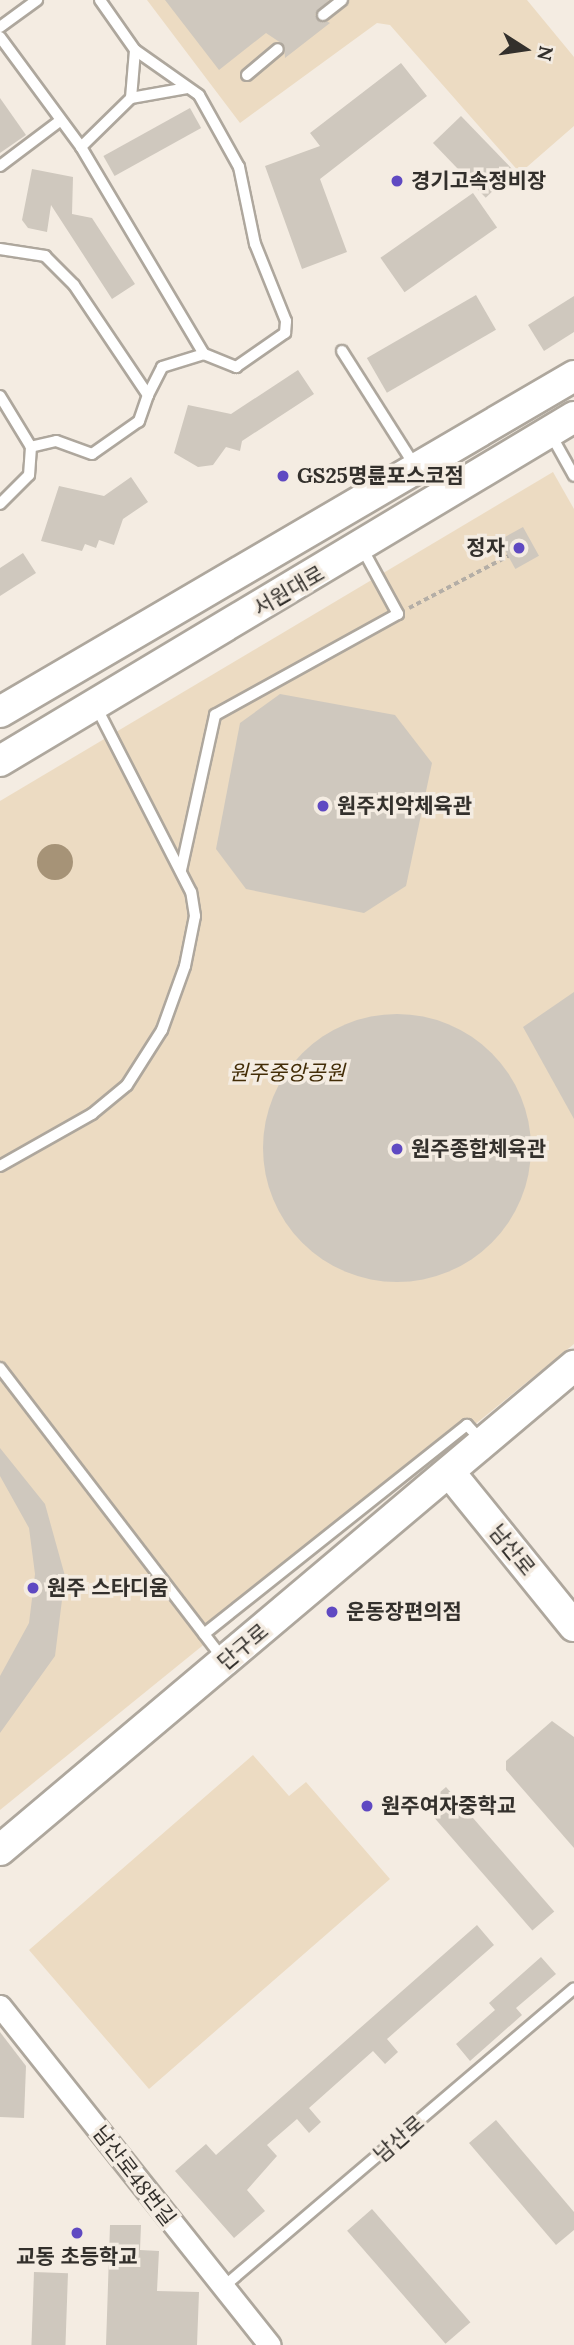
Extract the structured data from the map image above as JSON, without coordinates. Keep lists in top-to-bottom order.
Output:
{
  "streets": {
    "street": [
      "서원대로",
      "남산로",
      "단구로",
      "남산로48번길"
    ]
  },
  "crossings": [
    ["남산로", "단구로"],
    ["남산로", "남산로48번길"]
  ],
  "parks": ["원주중앙공원"],
  "places": [
    "경기고속정비장",
    "GS25명륜포스코점",
    "정자",
    "원주치악체육관",
    "원주종합체육관",
    "원주 스타디움",
    "운동장편의점",
    "원주여자중학교",
    "교동 초등학교"
  ],
  "north": "right"
}
